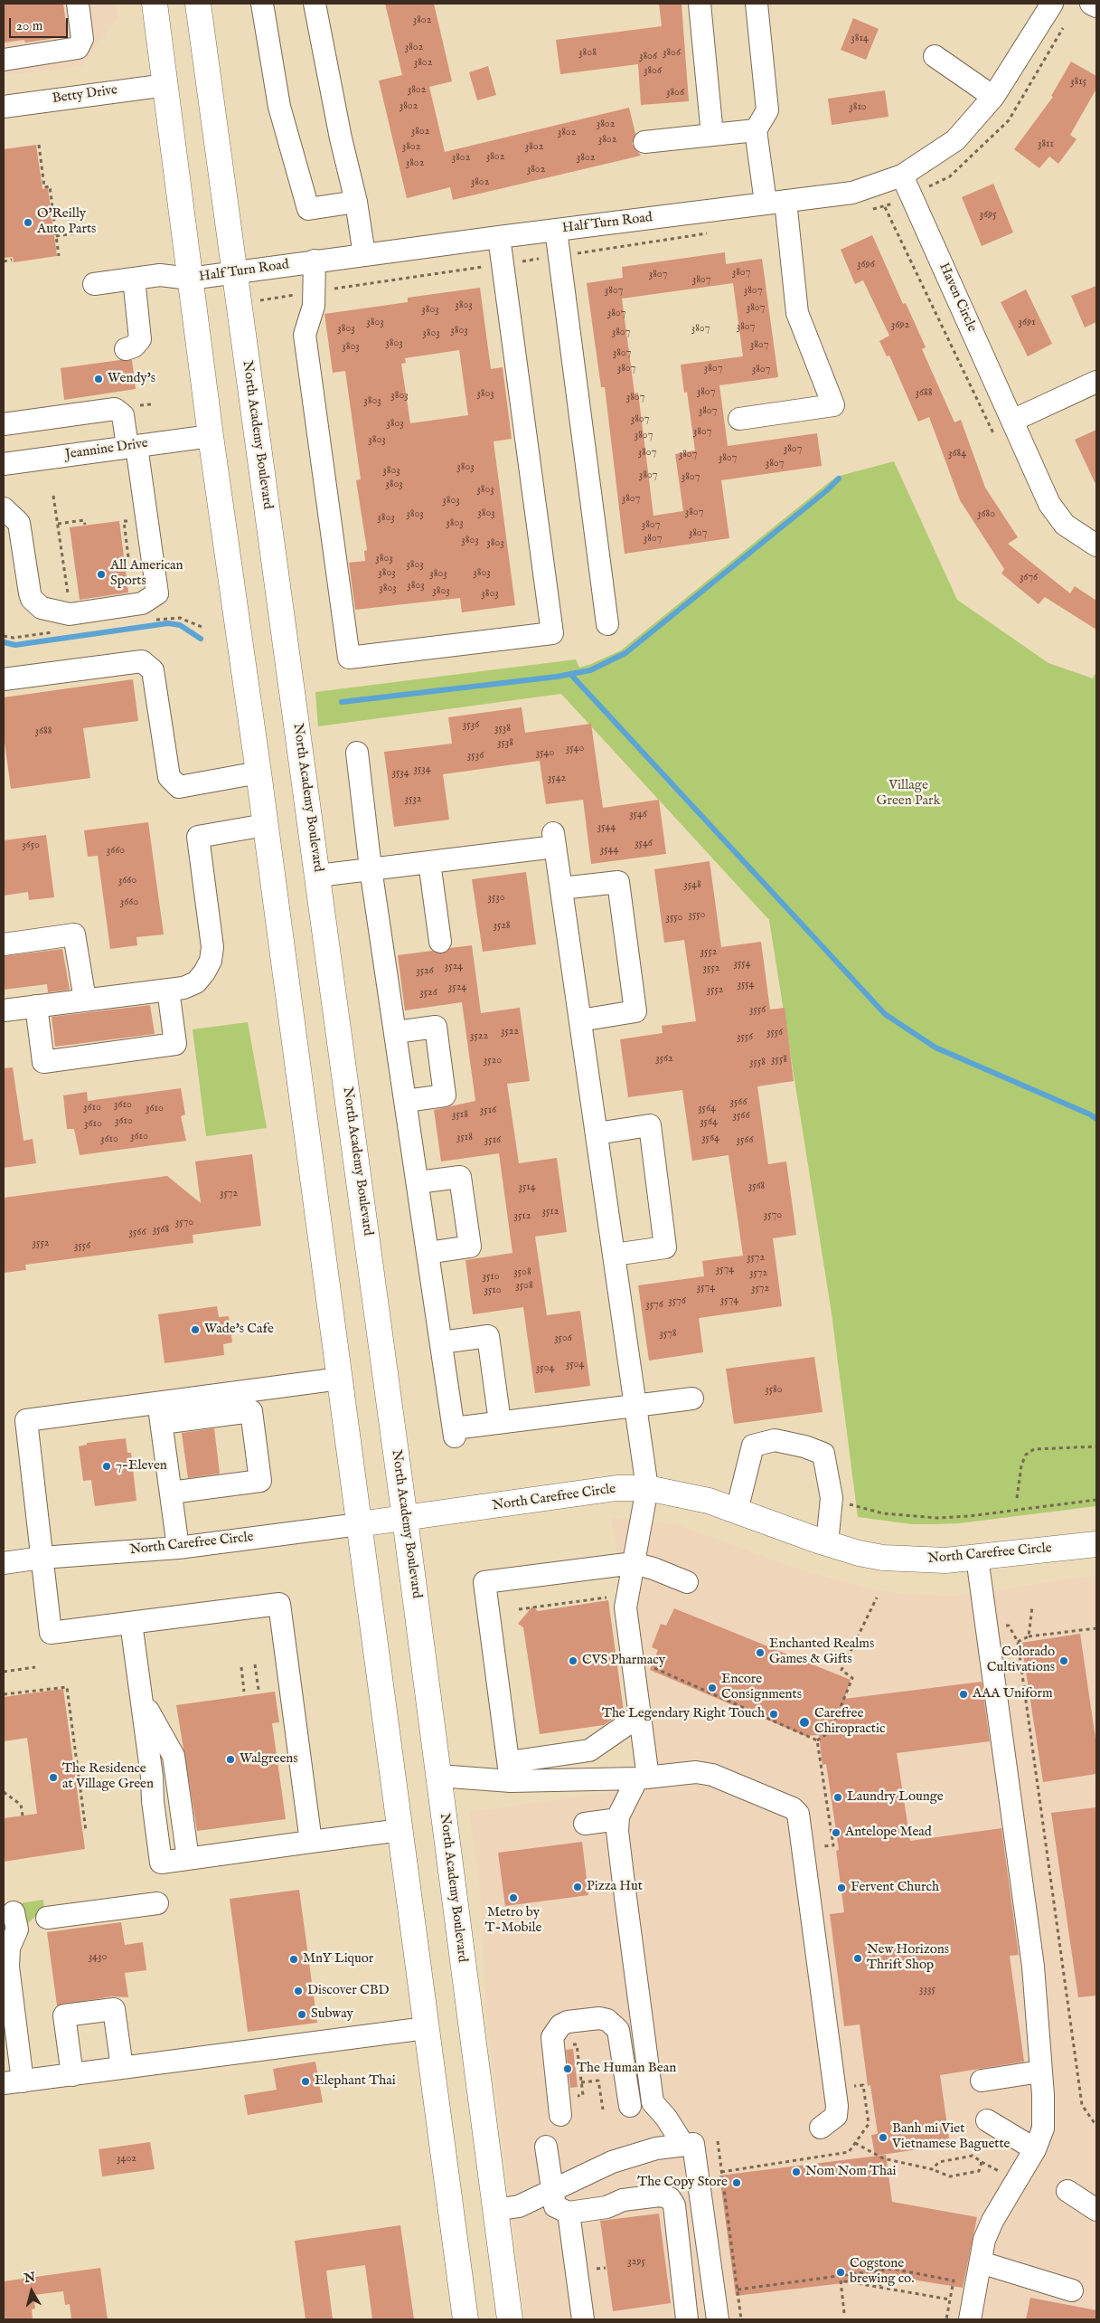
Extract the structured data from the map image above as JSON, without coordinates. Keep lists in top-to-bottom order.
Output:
{
  "streets": {
    "main road": ["North Academy Boulevard", "North Carefree Circle"],
    "street": [
      "Betty Drive",
      "Half Turn Road",
      "Haven Circle",
      "Jeannine Drive"
    ]
  },
  "crossings": [
    ["Half Turn Road", "Haven Circle"],
    ["Half Turn Road", "North Academy Boulevard"],
    ["North Academy Boulevard", "North Carefree Circle"]
  ],
  "parks": ["Village Green Park"],
  "places": [
    "O'Reilly Auto Parts",
    "Wendy's",
    "All American Sports",
    "Wade's Cafe",
    "7-Eleven",
    "Enchanted Realms Games & Gifts",
    "CVS Pharmacy",
    "Colorado Cultivations",
    "Encore Consignments",
    "AAA Uniform",
    "The Legendary Right Touch",
    "Carefree Chiropractic",
    "Walgreens",
    "The Residence at Village Green",
    "Laundry Lounge",
    "Antelope Mead",
    "Pizza Hut",
    "Fervent Church",
    "Metro by T-Mobile",
    "New Horizons Thrift Shop",
    "MnY Liquor",
    "Discover CBD",
    "Subway",
    "The Human Bean",
    "Elephant Thai",
    "Banh mi Viet Vietnamese Baguette",
    "Nom Nom Thai",
    "The Copy Store",
    "Cogstone brewing co."
  ],
  "house_numbers": [
    "3802",
    "3814",
    "3802",
    "3808",
    "3806",
    "3806",
    "3802",
    "3806",
    "3815",
    "3802",
    "3806",
    "3802",
    "3810",
    "3802",
    "3802",
    "3802",
    "3802",
    "3811",
    "3802",
    "3802",
    "3802",
    "3802",
    "3802",
    "3802",
    "3802",
    "3802",
    "3695",
    "3696",
    "3807",
    "3807",
    "3807",
    "3807",
    "3807",
    "3803",
    "3807",
    "3803",
    "3807",
    "3803",
    "3691",
    "3692",
    "3807",
    "3803",
    "3807",
    "3803",
    "3807",
    "3803",
    "3803",
    "3807",
    "3803",
    "3807",
    "3807",
    "3807",
    "3807",
    "3807",
    "3688",
    "3803",
    "3803",
    "3807",
    "3803",
    "3807",
    "3807",
    "3803",
    "3807",
    "3807",
    "3803",
    "3807",
    "3807",
    "3684",
    "3807",
    "3807",
    "3807",
    "3803",
    "3803",
    "3807",
    "3807",
    "3803",
    "3803",
    "3807",
    "3803",
    "3807",
    "3803",
    "3803",
    "3680",
    "3803",
    "3803",
    "3807",
    "3807",
    "3807",
    "3803",
    "3803",
    "3803",
    "3803",
    "3803",
    "3803",
    "3803",
    "3676",
    "3803",
    "3803",
    "3803",
    "3803",
    "3536",
    "3538",
    "3688",
    "3538",
    "3540",
    "3540",
    "3536",
    "3534",
    "3534",
    "3542",
    "3532",
    "3546",
    "3544",
    "3546",
    "3650",
    "3544",
    "3660",
    "3660",
    "3548",
    "3530",
    "3660",
    "3550",
    "3550",
    "3528",
    "3552",
    "3554",
    "3524",
    "3552",
    "3526",
    "3554",
    "3524",
    "3552",
    "3526",
    "3556",
    "3522",
    "3556",
    "3522",
    "3556",
    "3562",
    "3558",
    "3520",
    "3558",
    "3566",
    "3610",
    "3610",
    "3610",
    "3564",
    "3516",
    "3518",
    "3566",
    "3610",
    "3564",
    "3610",
    "3610",
    "3518",
    "3564",
    "3610",
    "3516",
    "3566",
    "3568",
    "3514",
    "3572",
    "3512",
    "3570",
    "3512",
    "3570",
    "3568",
    "3566",
    "3552",
    "3556",
    "3572",
    "3574",
    "3508",
    "3572",
    "3510",
    "3508",
    "3574",
    "3572",
    "3510",
    "3574",
    "3576",
    "3576",
    "3578",
    "3506",
    "3504",
    "3504",
    "3580",
    "3430",
    "3335",
    "3402",
    "3295"
  ],
  "scale_bar": "20 m",
  "north": "top"
}
